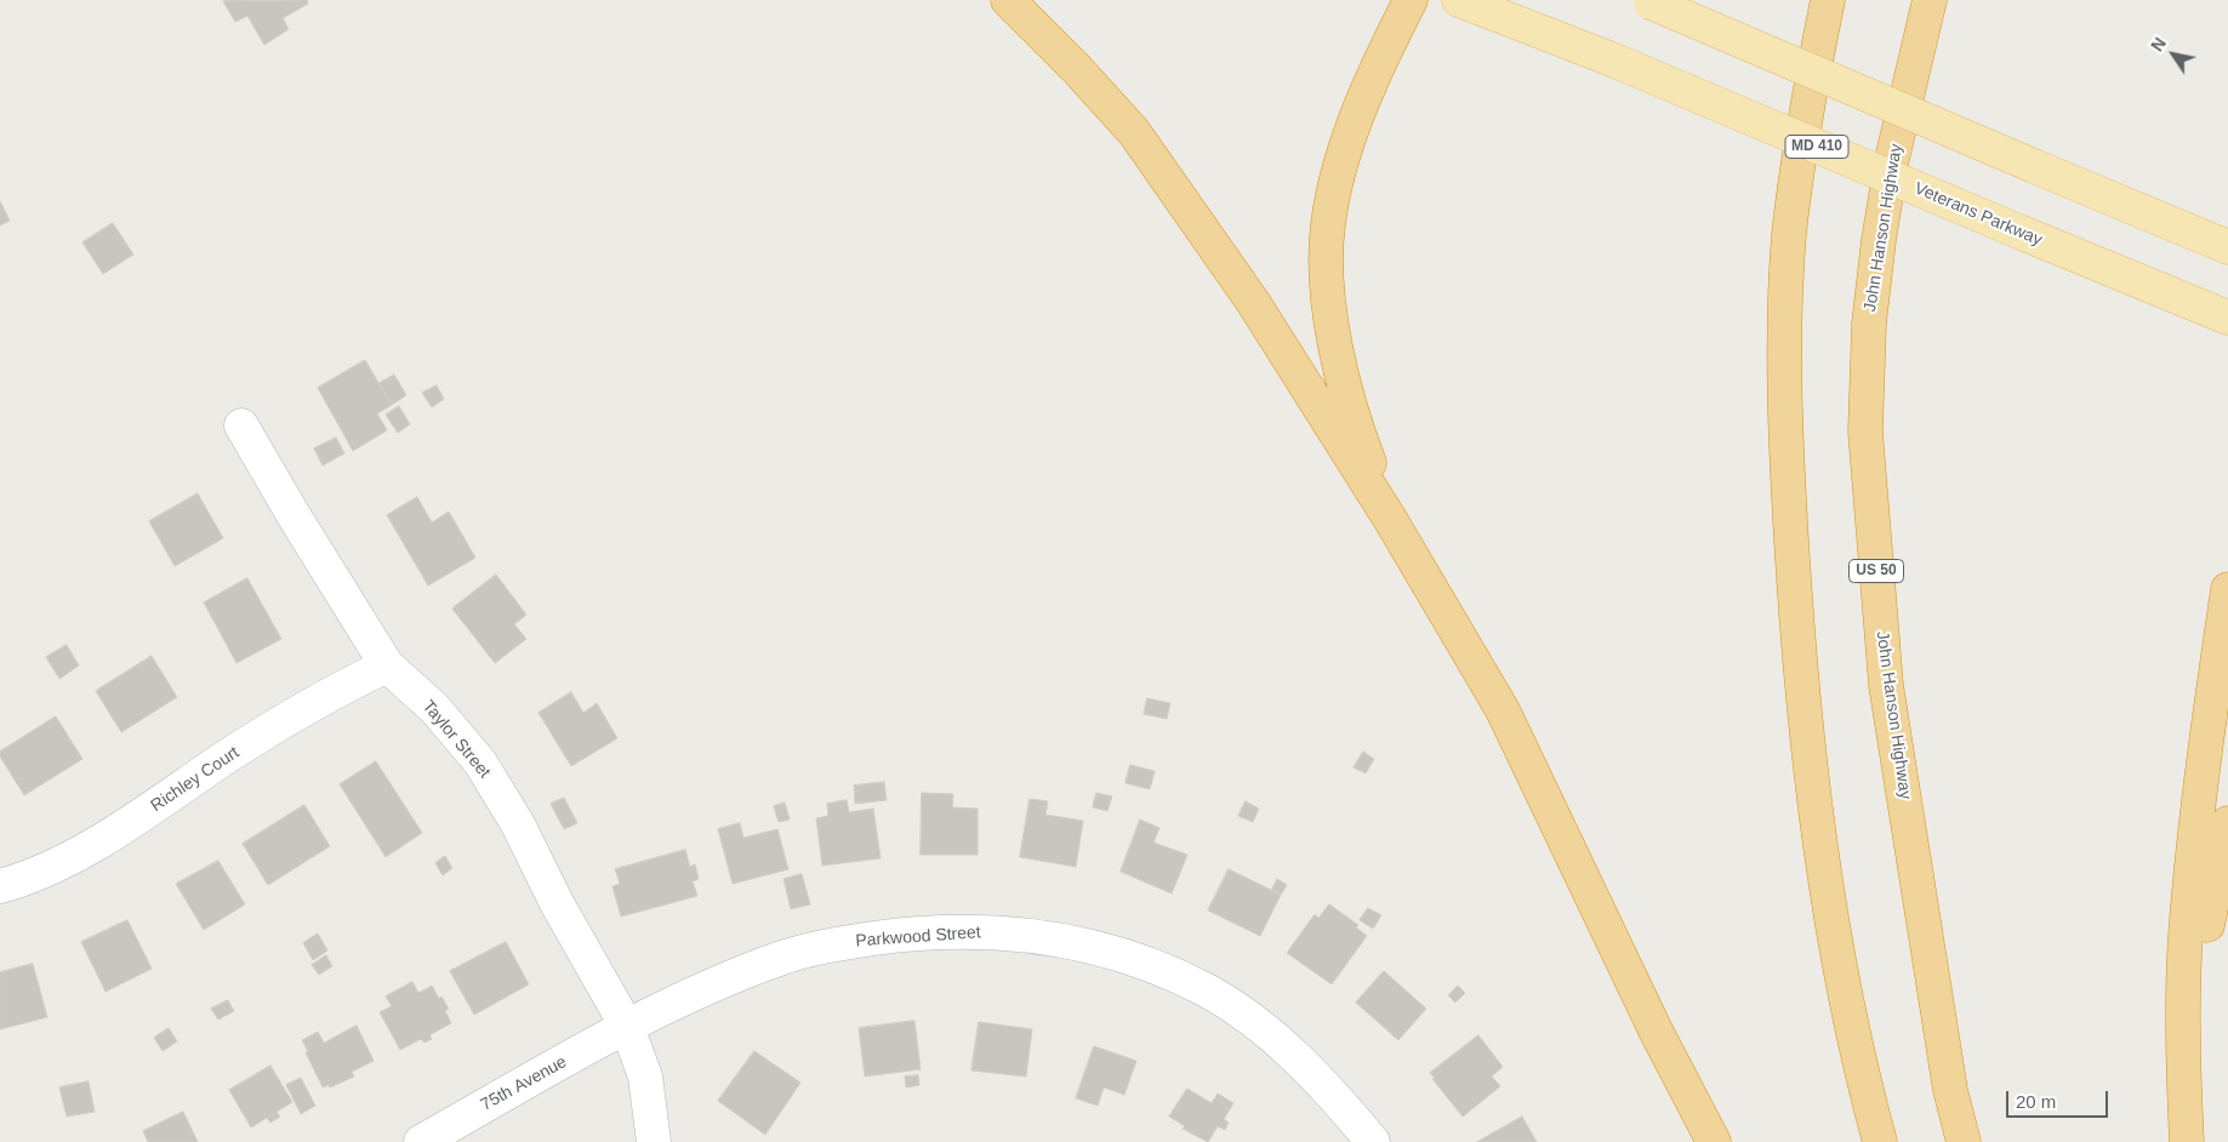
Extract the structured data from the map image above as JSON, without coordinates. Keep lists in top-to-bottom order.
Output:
{
  "streets": {
    "highway": ["John Hanson Highway", "US 50"],
    "main road": ["MD 410", "Veterans Parkway"],
    "street": [
      "Taylor Street",
      "Richley Court",
      "Parkwood Street",
      "75th Avenue"
    ]
  },
  "crossings": [
    ["Taylor Street", "Richley Court"],
    ["Taylor Street", "Parkwood Street"],
    ["Taylor Street", "75th Avenue"],
    ["Parkwood Street", "75th Avenue"]
  ],
  "scale_bar": "20 m",
  "north": "top left"
}
